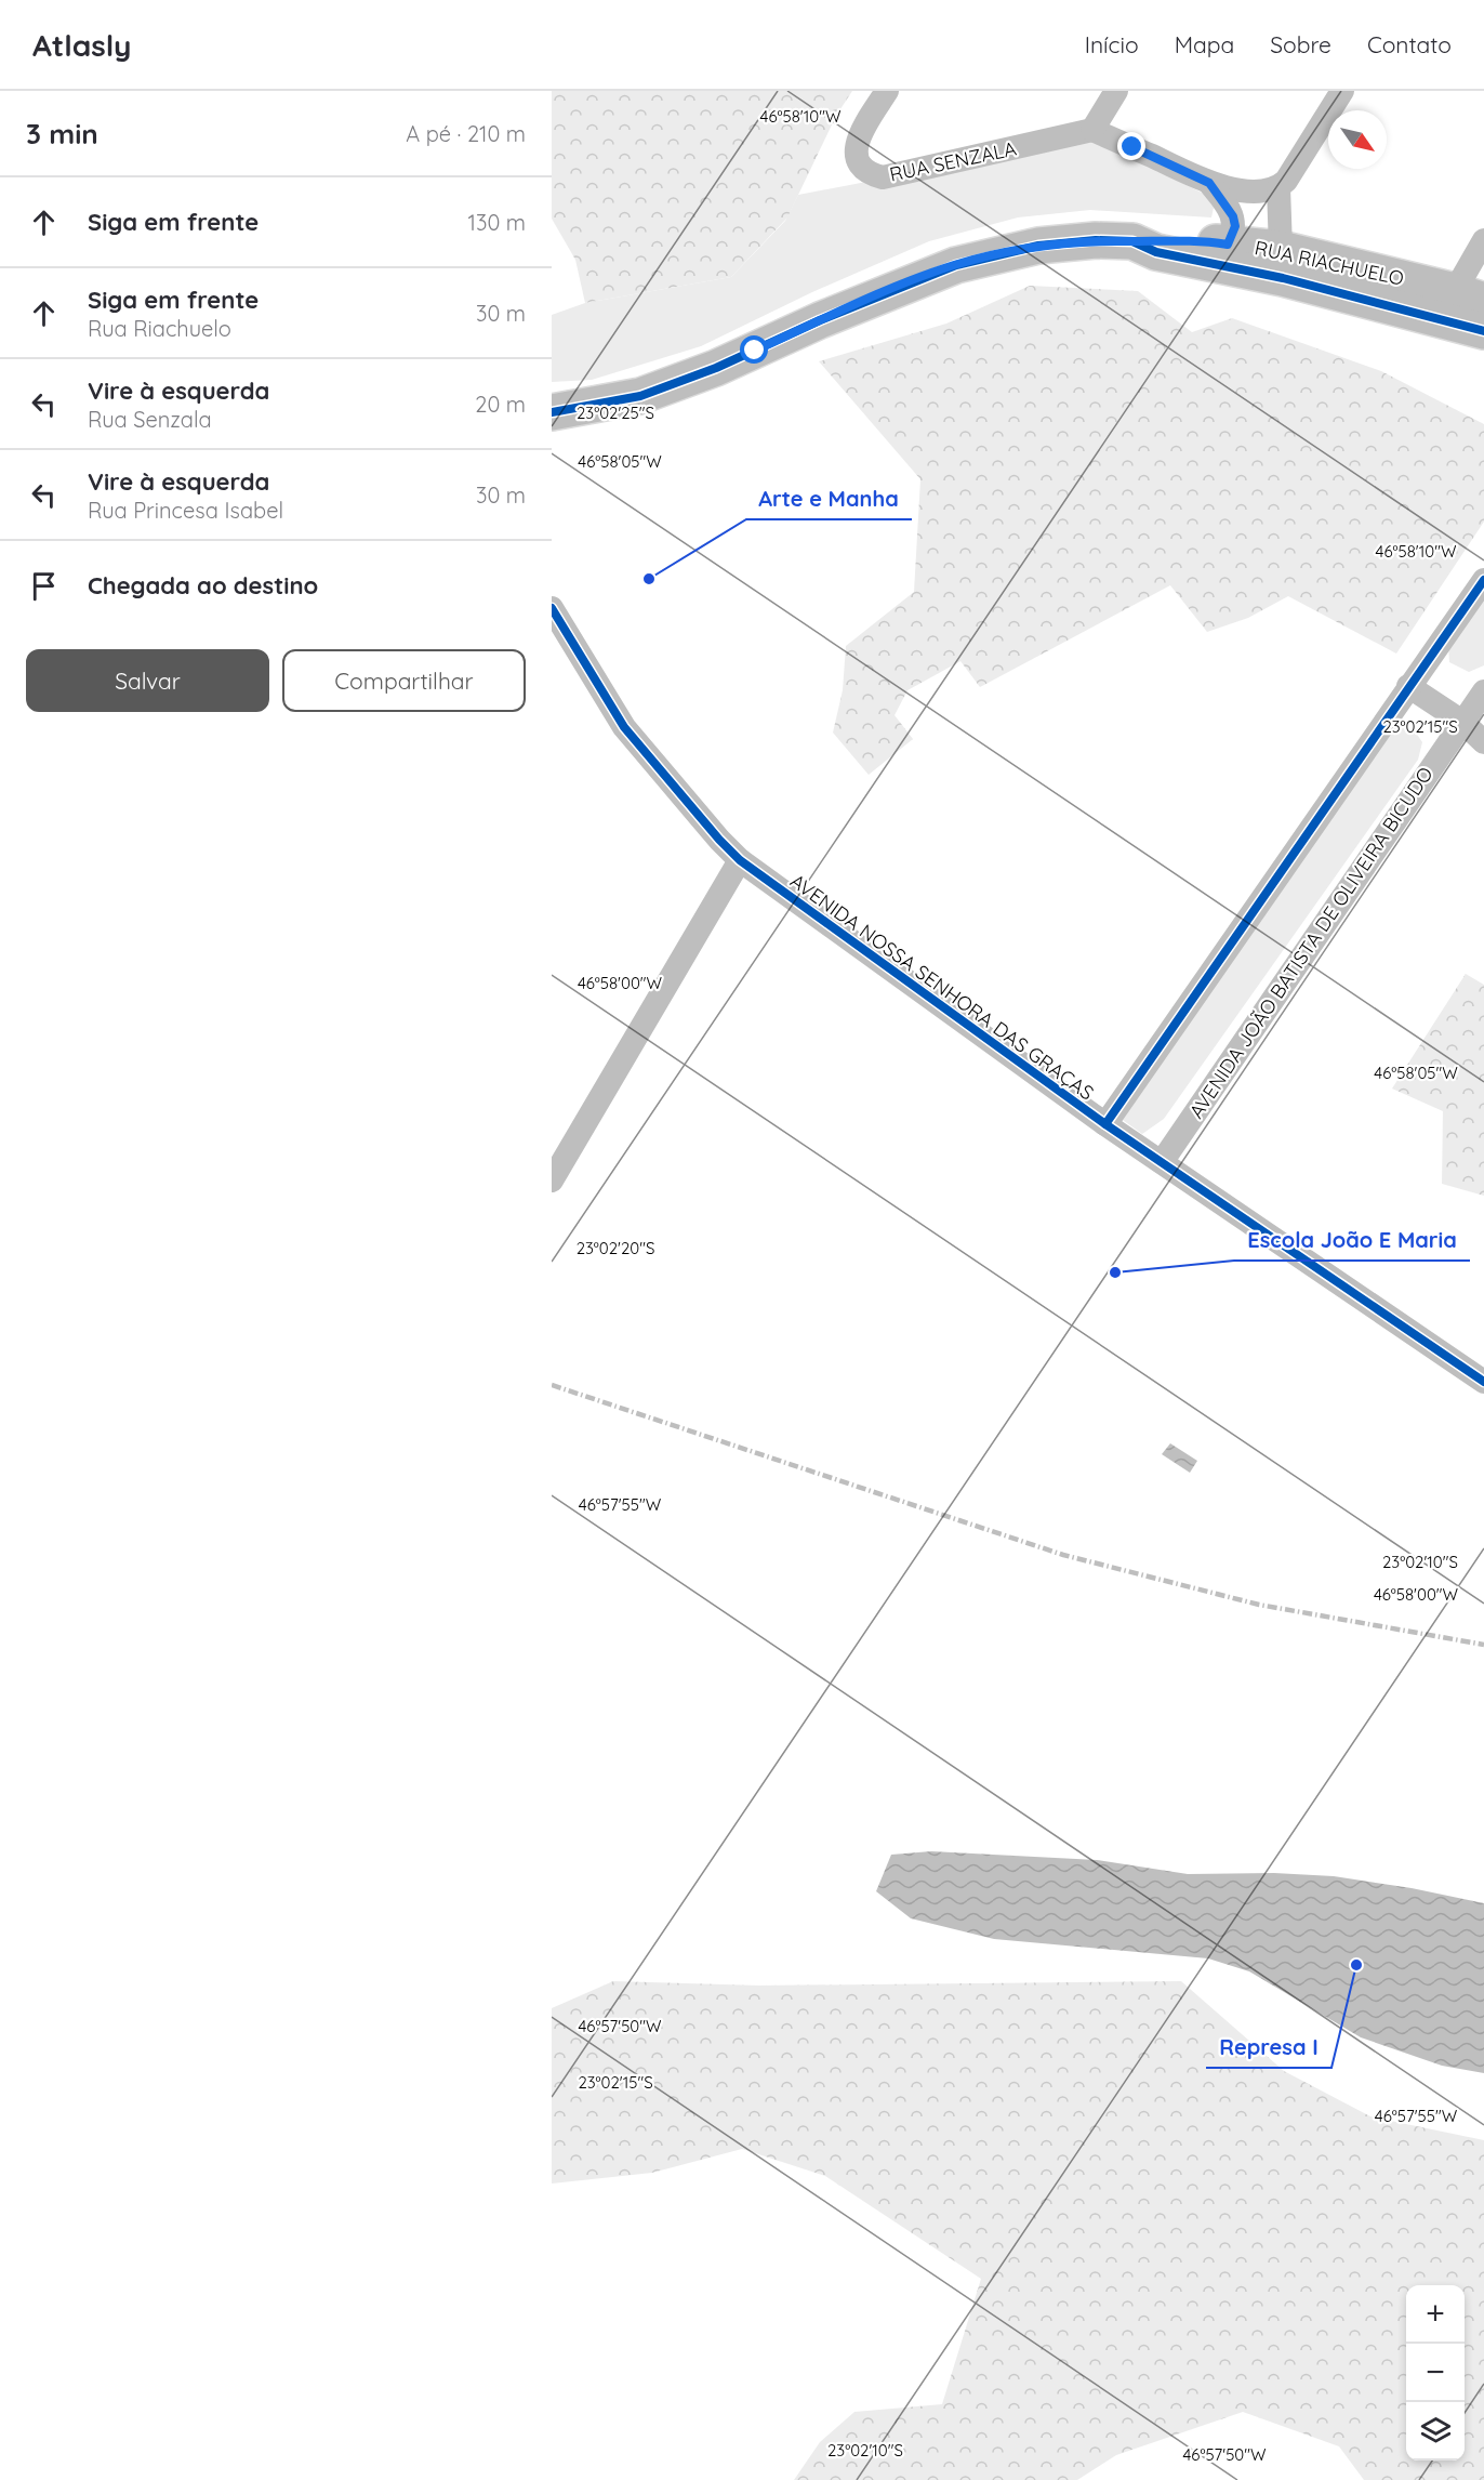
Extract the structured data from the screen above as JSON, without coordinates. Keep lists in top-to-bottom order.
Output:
{
  "streets": {
    "main road": ["RUA RIACHUELO"],
    "street": ["RUA SENZALA", "AVENIDA JOÃO BATISTA DE OLIVEIRA BICUDO", "AVENIDA NOSSA SENHORA DAS GRAÇAS"]
  },
  "crossings": [
    ["AVENIDA JOÃO BATISTA DE OLIVEIRA BICUDO", "AVENIDA NOSSA SENHORA DAS GRAÇAS"]
  ],
  "places": ["Arte e Manha", "Escola João E Maria", "Represa I"],
  "north": "bottom right",
  "page": {
    "header": "Atlasly",
    "nav": [
      "Início",
      "Mapa",
      "Sobre",
      "Contato"
    ],
    "heading": ["3 min", "A pé · 210 m"],
    "list": [
      ["Siga em frente", "130 m"],
      ["Siga em frente", "Rua Riachuelo", "30 m"],
      ["Vire à esquerda", "Rua Senzala", "20 m"],
      ["Vire à esquerda", "Rua Princesa Isabel", "30 m"],
      "Chegada ao destino"
    ],
    "buttons": ["Salvar", "Compartilhar"],
    "map_buttons": ["+", "−"]
  },
  "coordinates": [
    "46°58'10\"W",
    "23°02'25\"S",
    "46°58'05\"W",
    "23°02'15\"S",
    "46°58'00\"W",
    "23°02'20\"S",
    "46°57'55\"W",
    "23°02'10\"S",
    "46°57'50\"W"
  ]
}
